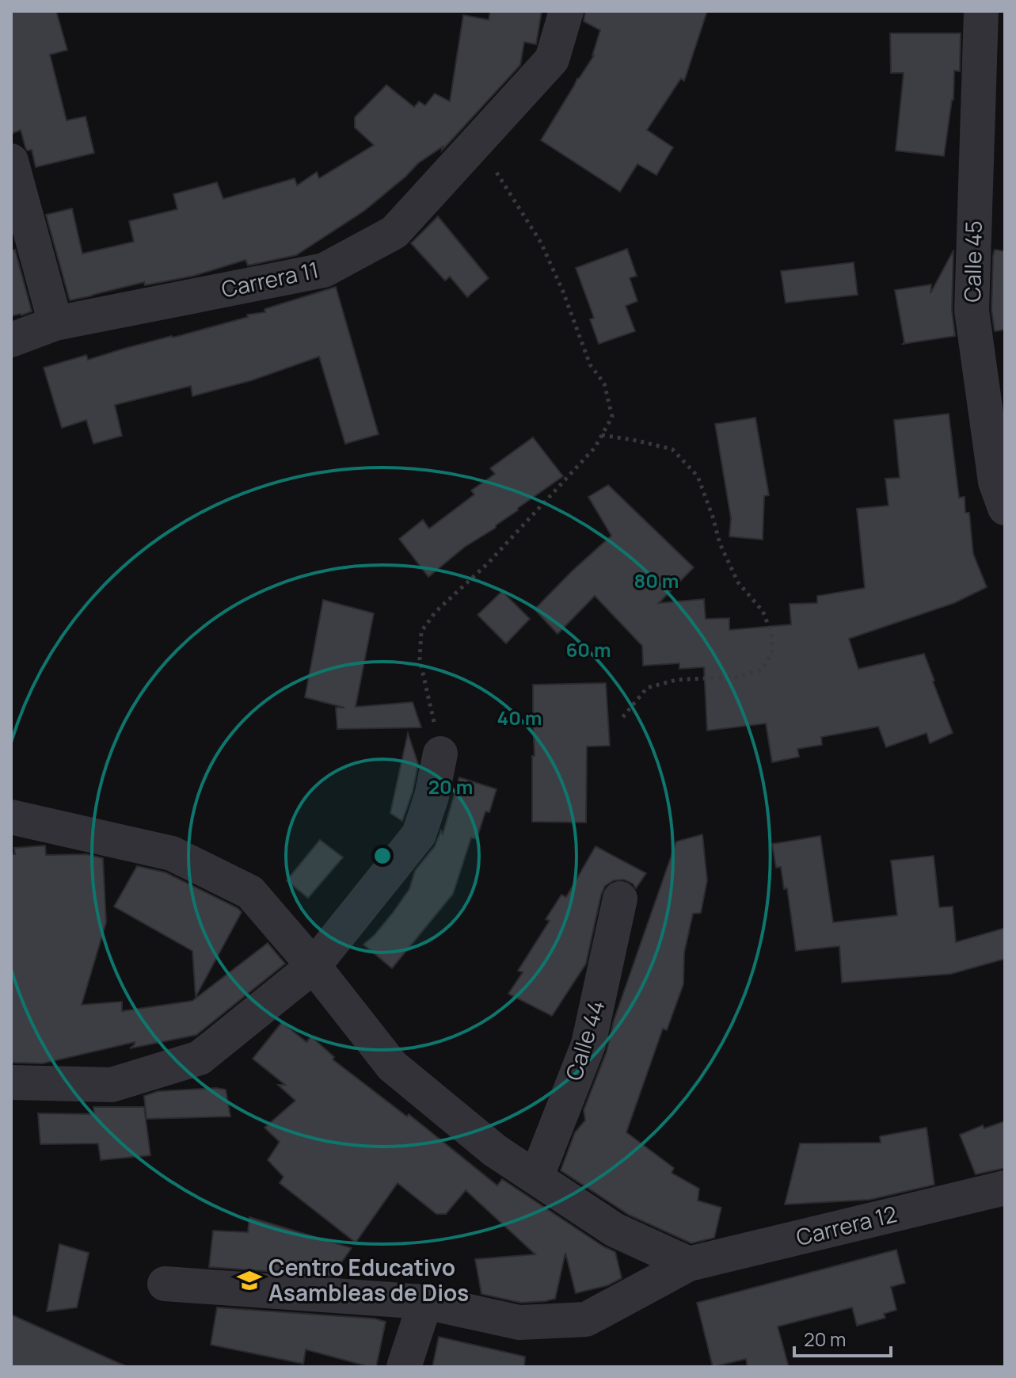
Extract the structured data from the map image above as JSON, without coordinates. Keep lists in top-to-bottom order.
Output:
{
  "streets": {
    "street": [
      "Calle 45",
      "Carrera 11",
      "Calle 44",
      "Carrera 12"
    ]
  },
  "places": {
    "school or university": ["Centro Educativo Asambleas de Dios"]
  },
  "scale_bar": "20 m",
  "rings": [
    "80 m",
    "60 m",
    "40 m",
    "20 m"
  ]
}
